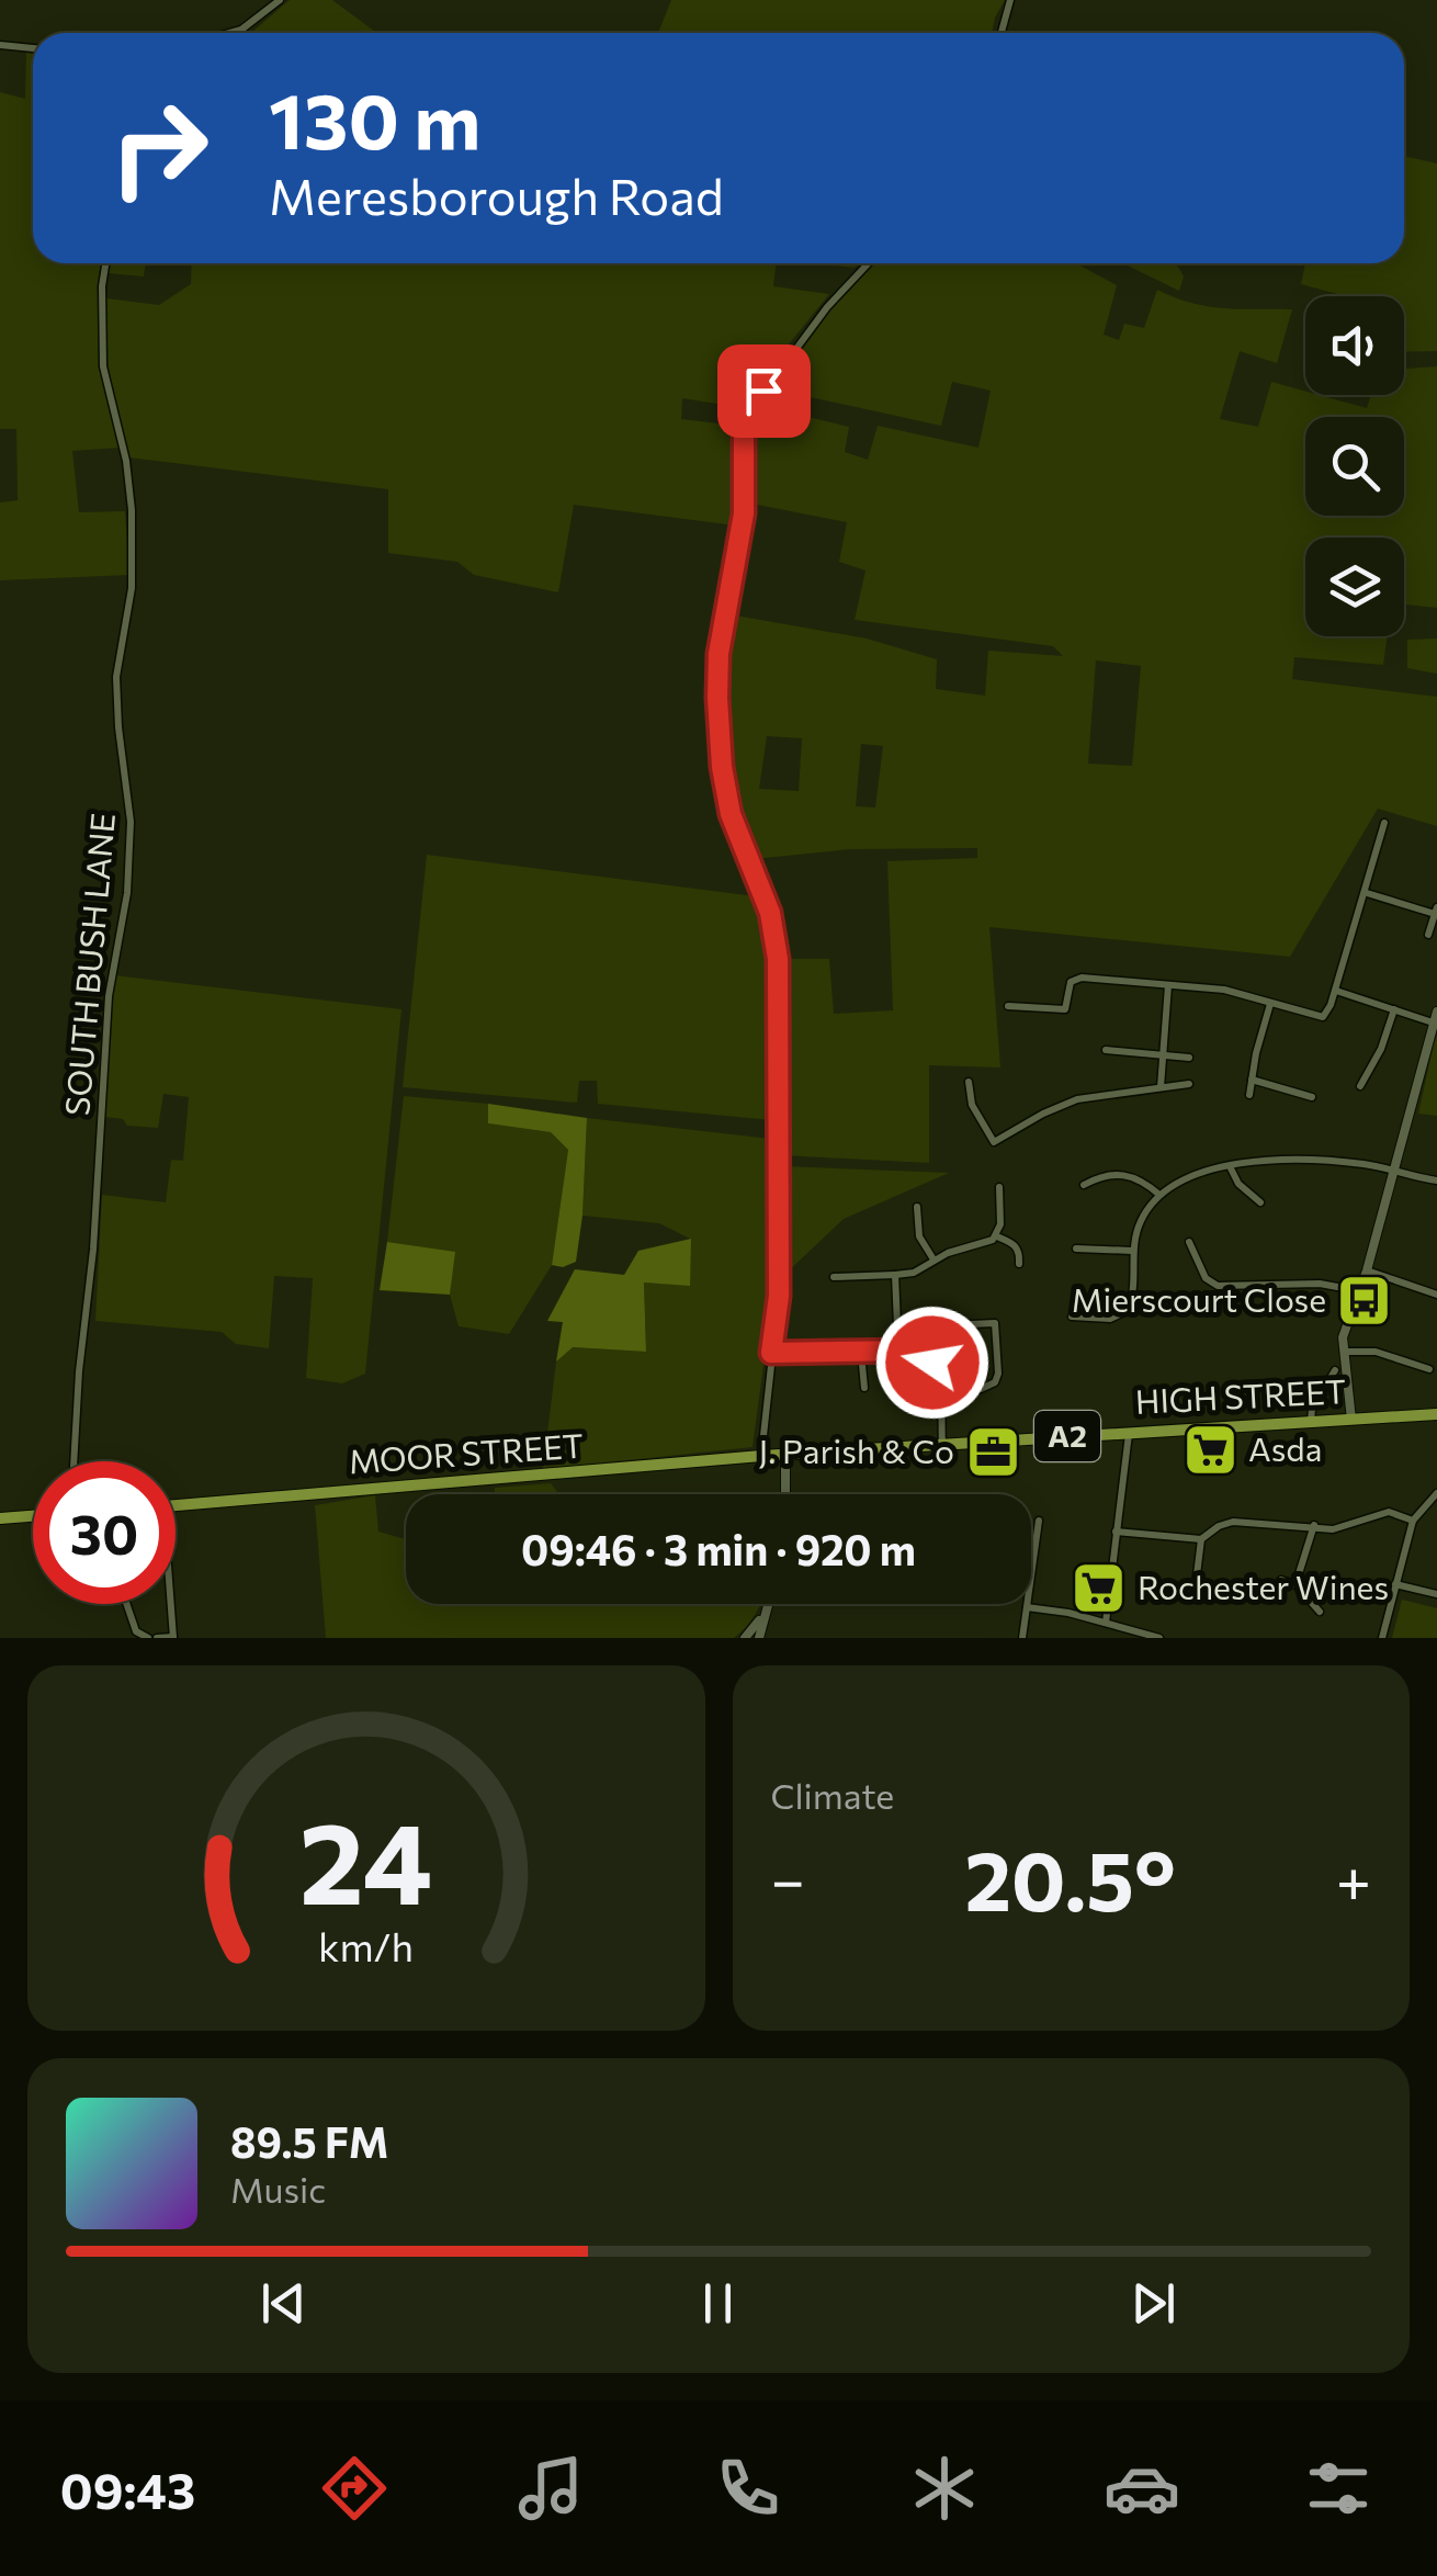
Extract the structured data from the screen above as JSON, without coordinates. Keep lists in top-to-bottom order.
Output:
{
  "streets": {
    "main road": ["HIGH STREET", "A2", "MOOR STREET"],
    "street": ["SOUTH BUSH LANE"]
  },
  "crossings": [
    ["HIGH STREET", "MOOR STREET"]
  ],
  "places": {
    "bus stop": ["Mierscourt Close"],
    "supermarket": ["Asda", "Rochester Wines"],
    "office": ["J. Parish & Co"]
  },
  "page": {
    "turn": ["130 m", "Meresborough Road"],
    "limit": "30",
    "trip": "09:46 · 3 min · 920 m",
    "tile": "Climate",
    "heat": ["−", "20.5°", "+"],
    "song": ["89.5 FM", "Music"],
    "tabs": "09:43",
    "gauge": ["24", "km/h"]
  }
}
